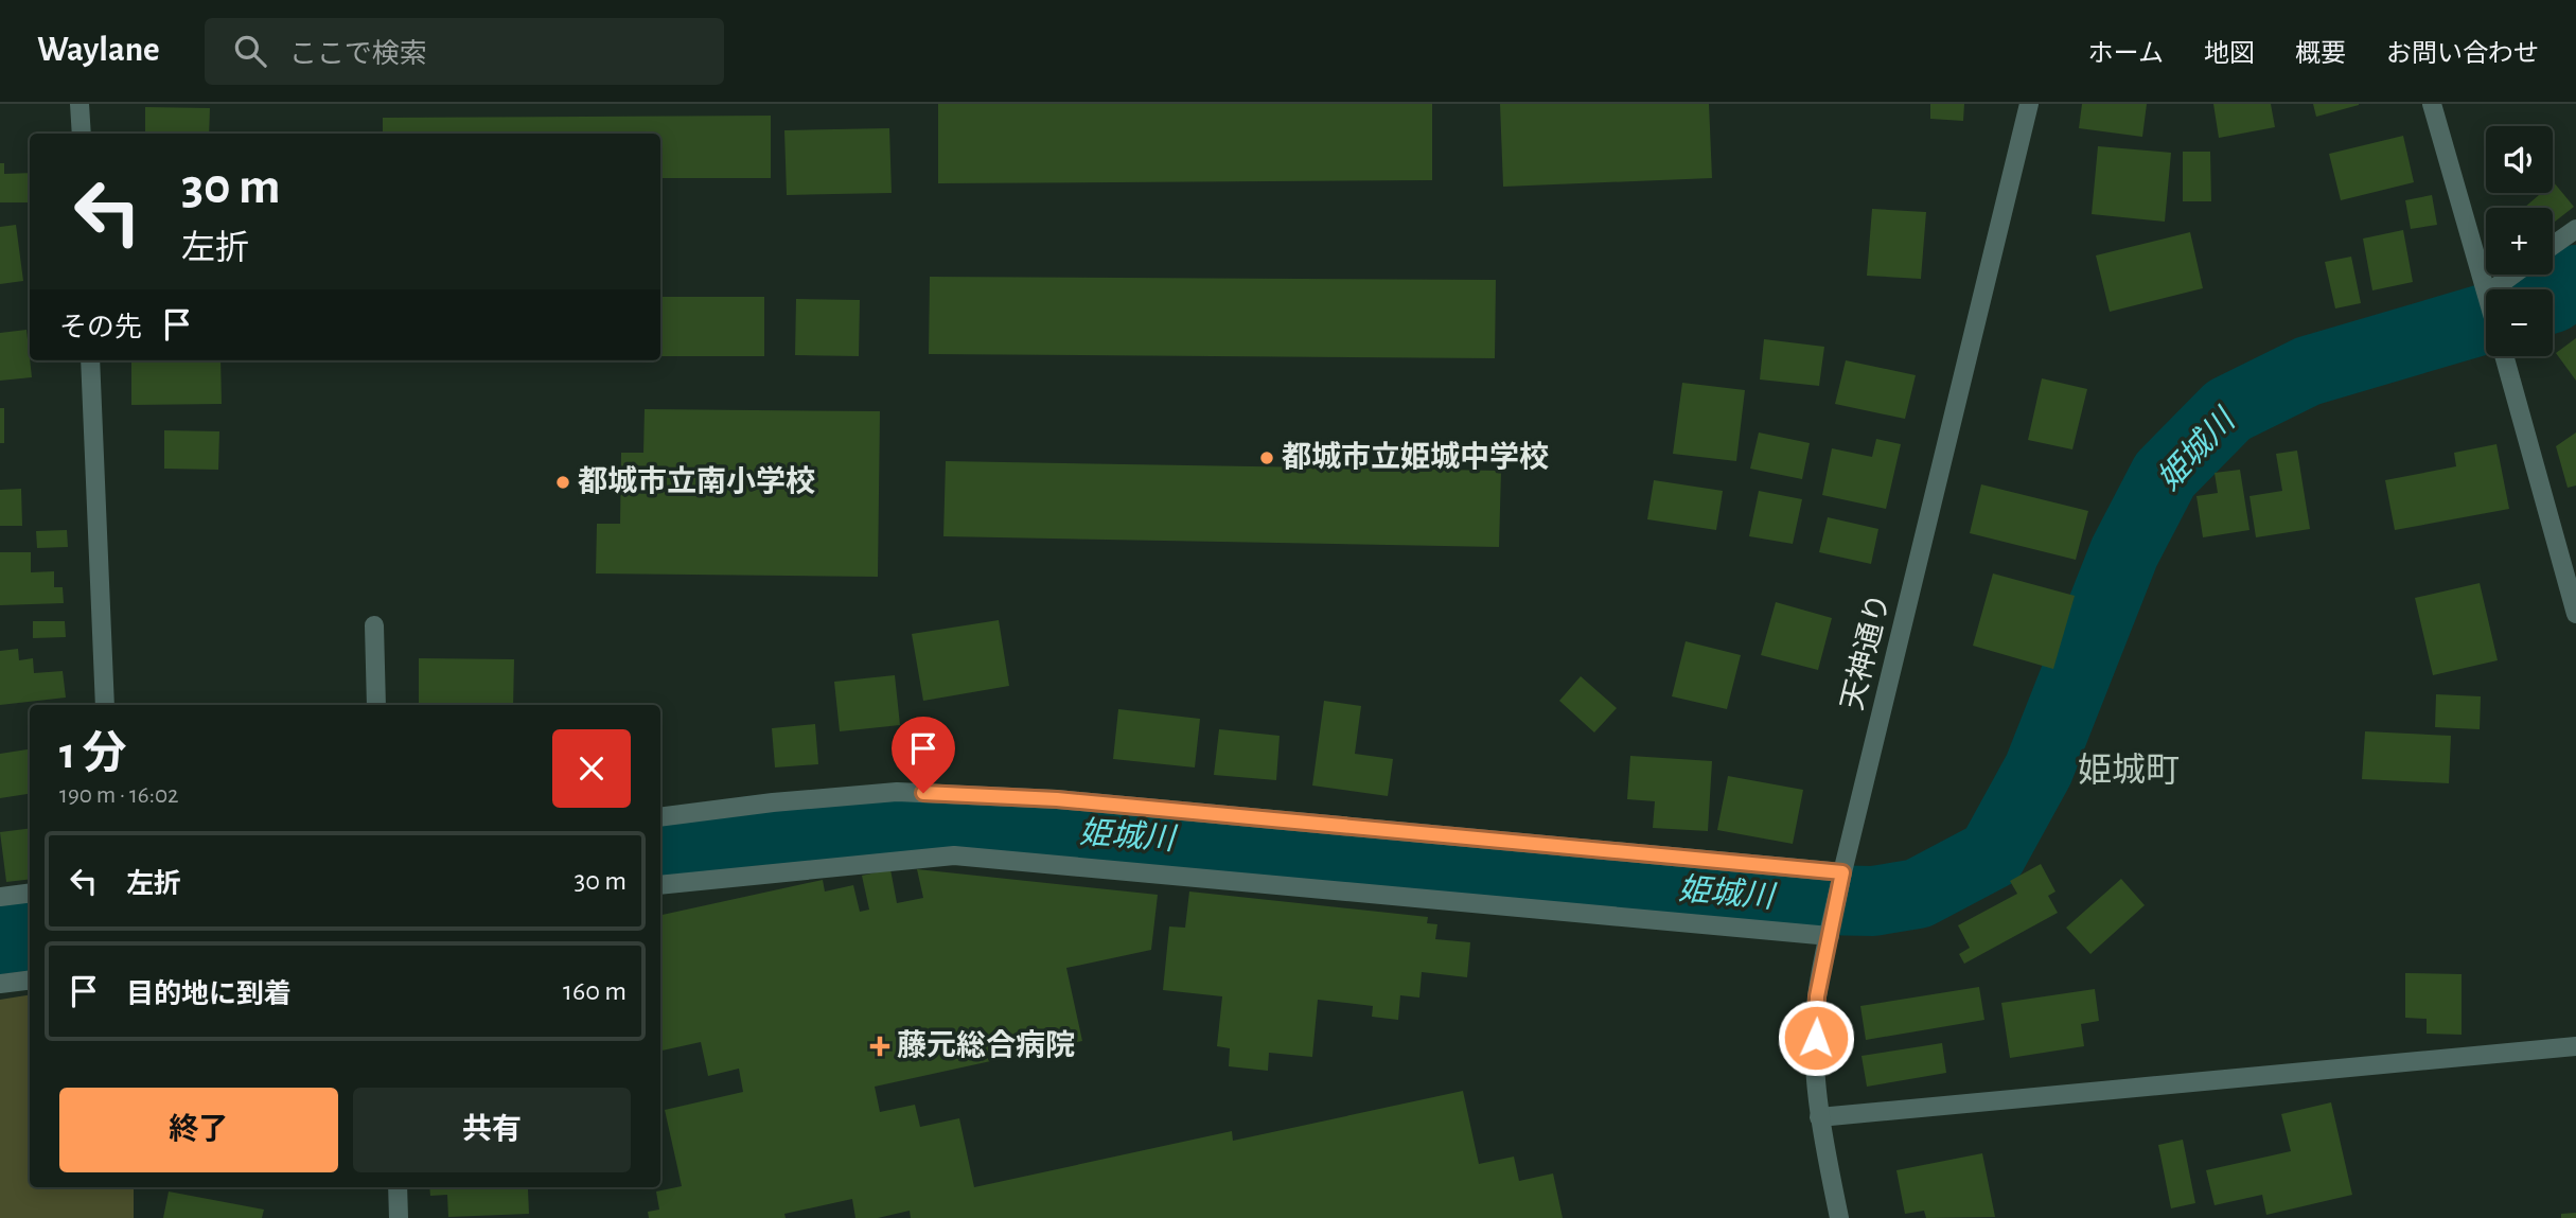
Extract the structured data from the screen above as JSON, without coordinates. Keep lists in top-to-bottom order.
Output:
{
  "streets": {
    "street": ["天神通り"]
  },
  "districts": ["姫城町"],
  "water": ["姫城川"],
  "places": {
    "other": ["都城市立姫城中学校", "都城市立南小学校"],
    "health": ["藤元総合病院"]
  },
  "page": {
    "header": "Waylane",
    "search": "ここで検索",
    "nav": [
      "ホーム",
      "地図",
      "概要",
      "お問い合わせ"
    ],
    "map_buttons": ["+", "−"],
    "turn": ["30 m", "左折"],
    "then": "その先",
    "heading": ["1 分", "190 m · 16:02"],
    "list": [
      {
        "name": "左折",
        "value": "30 m"
      },
      {
        "name": "目的地に到着",
        "value": "160 m"
      }
    ],
    "buttons": ["終了", "共有"]
  }
}
